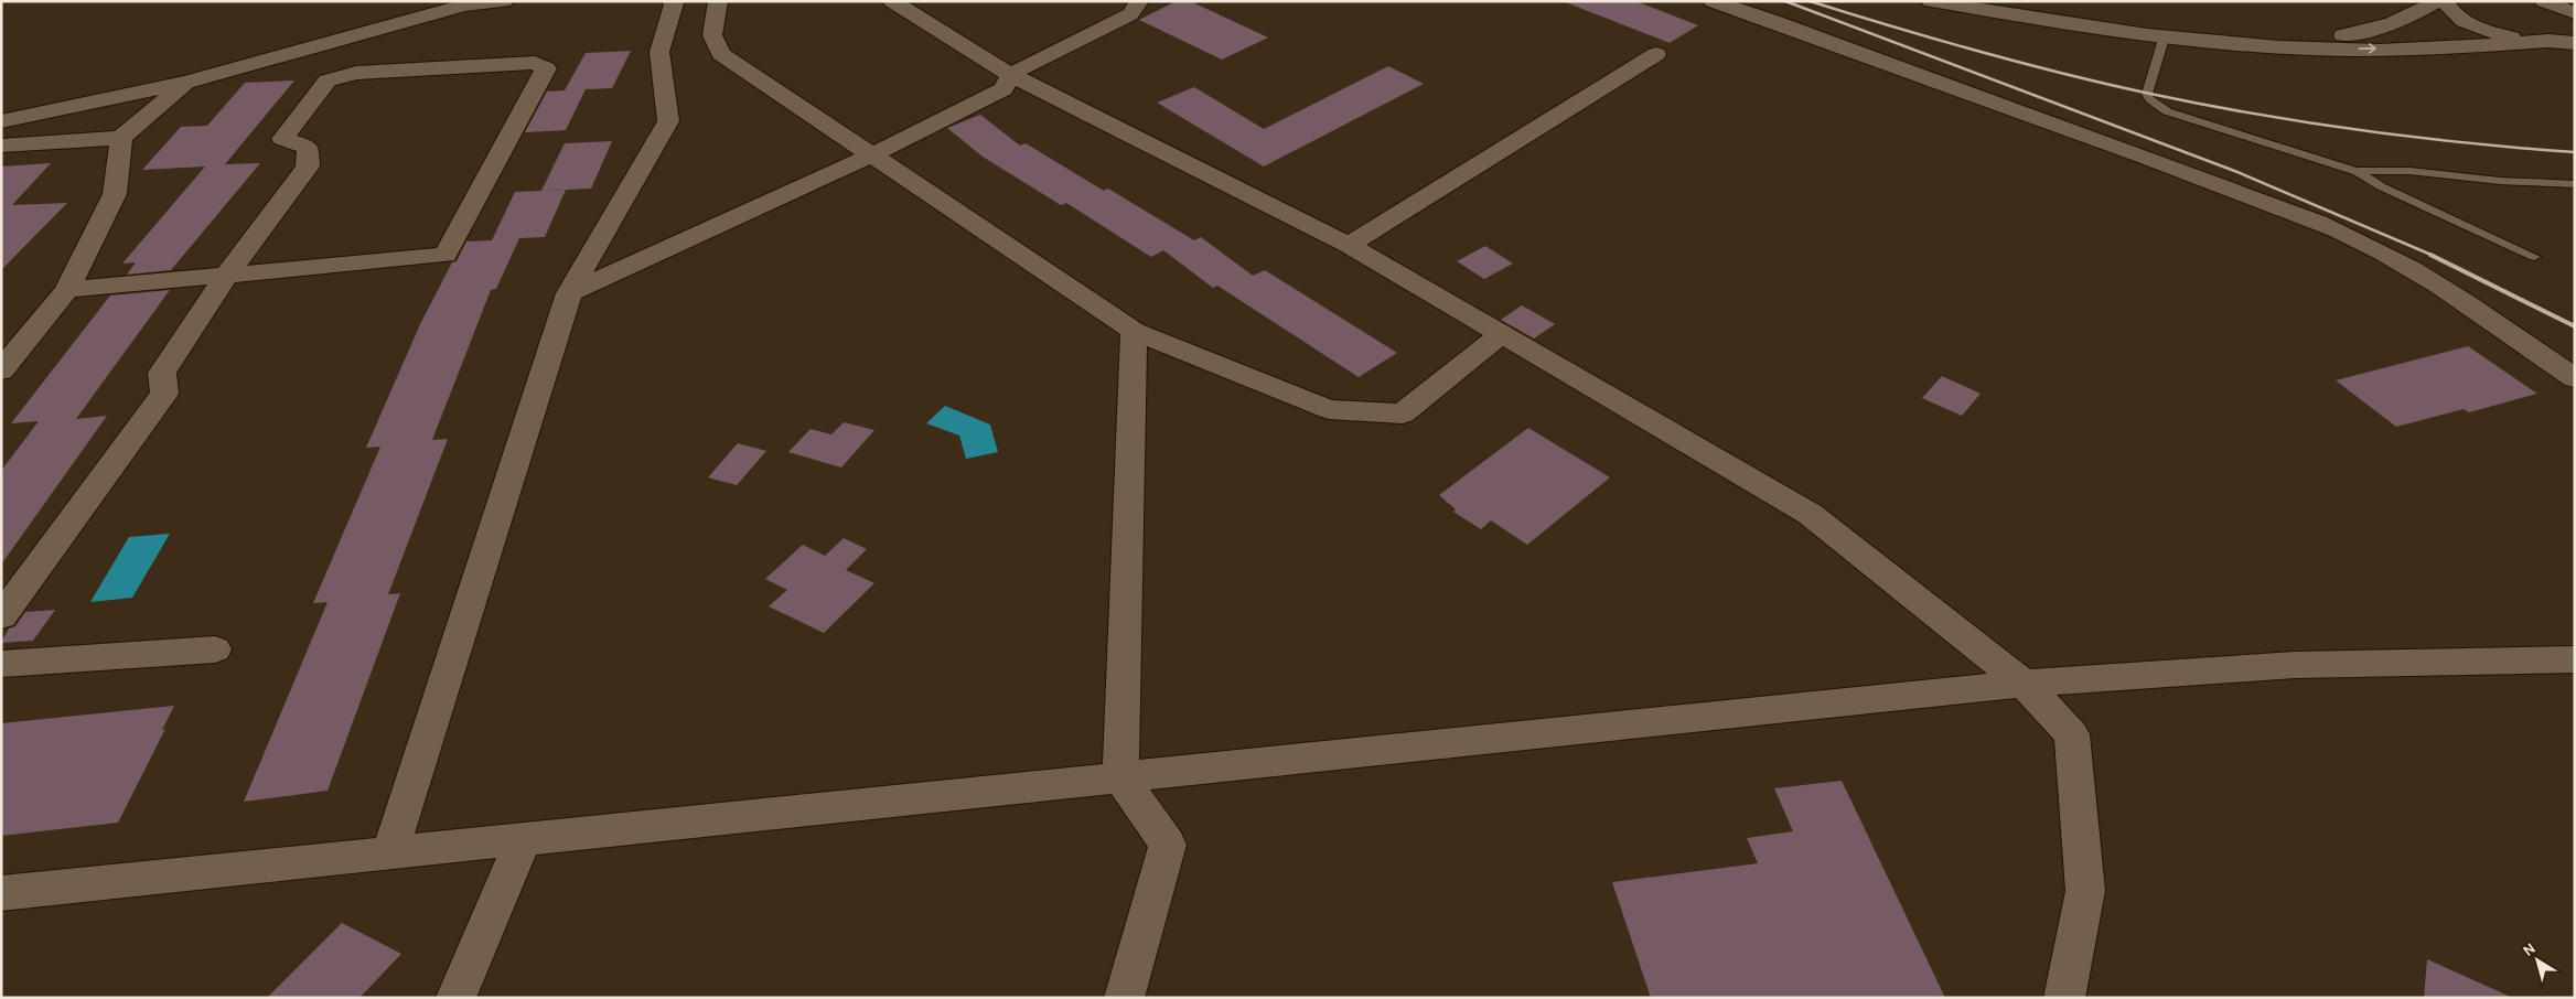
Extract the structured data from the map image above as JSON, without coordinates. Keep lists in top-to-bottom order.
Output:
{
  "north": "top left"
}
